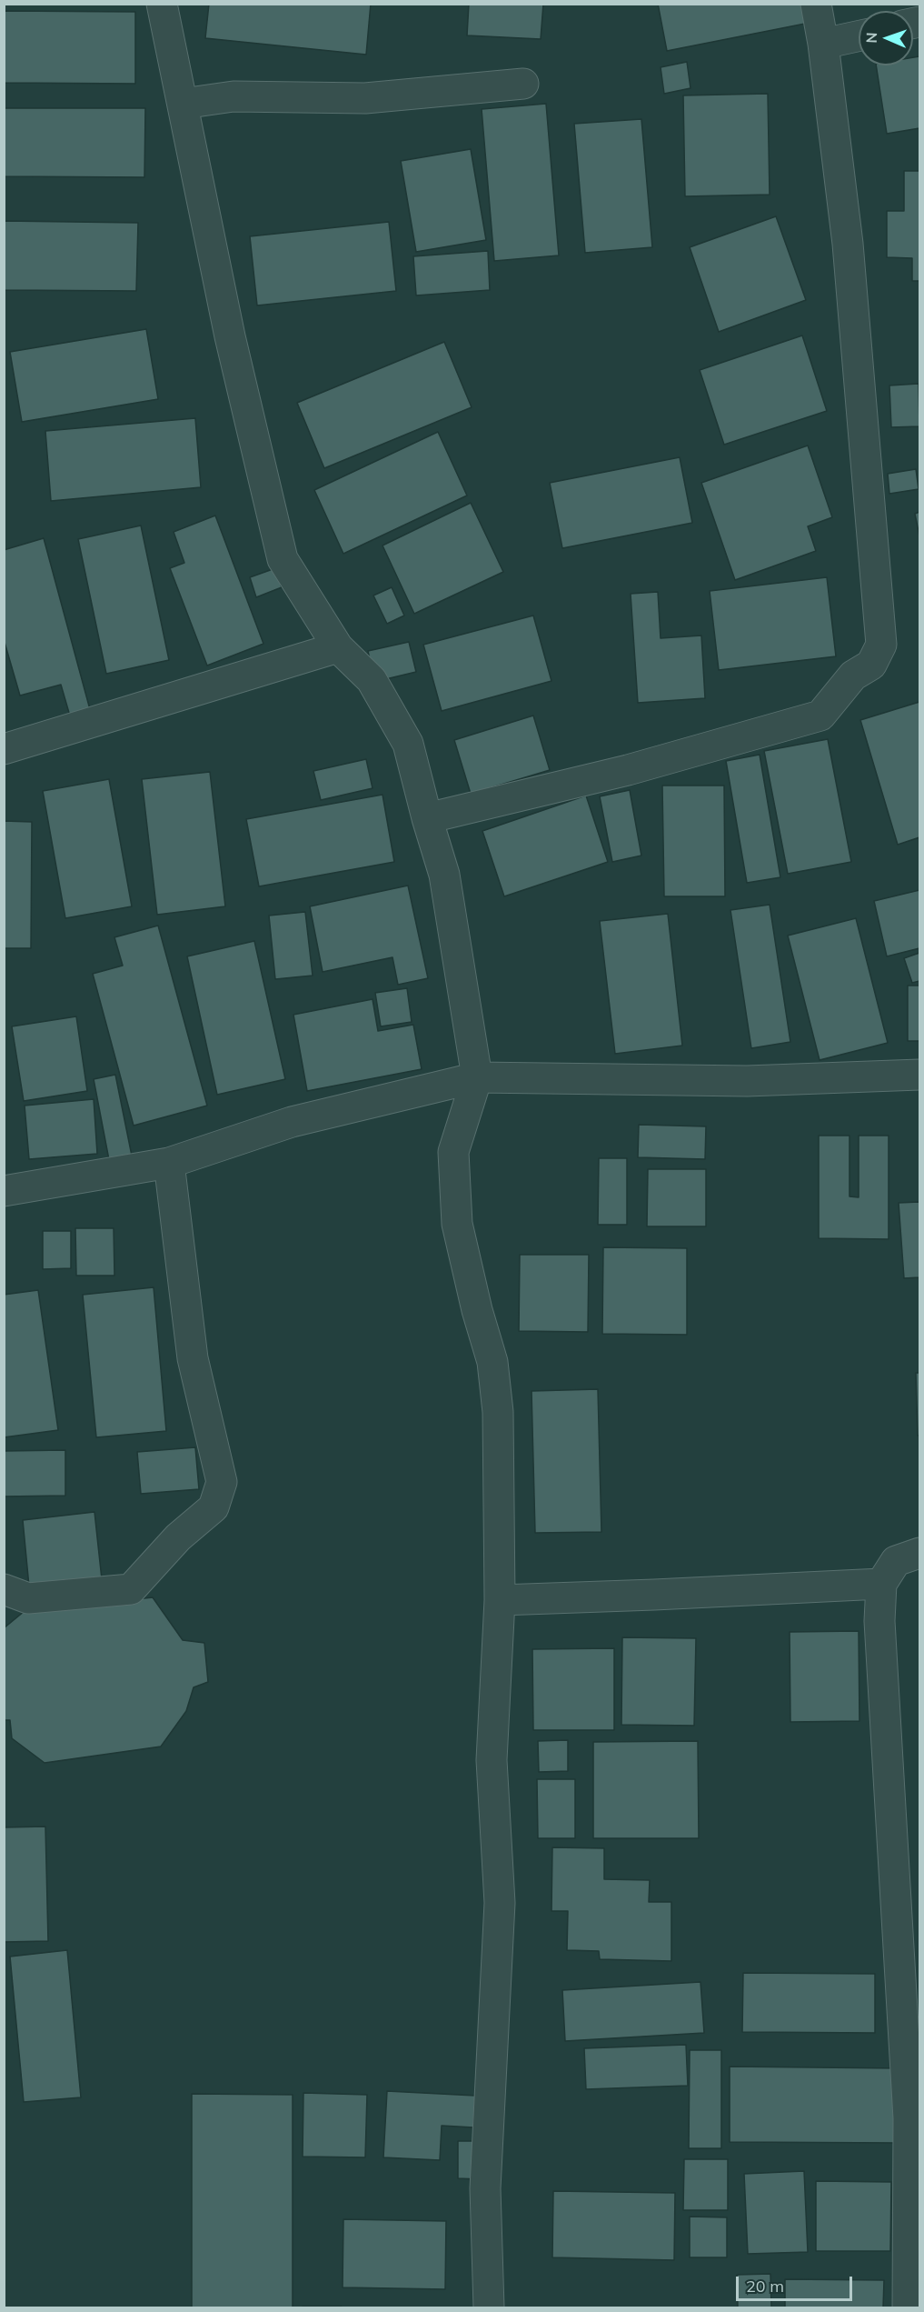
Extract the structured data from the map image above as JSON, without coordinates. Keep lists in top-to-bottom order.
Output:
{
  "scale_bar": "20 m",
  "north": "left"
}
